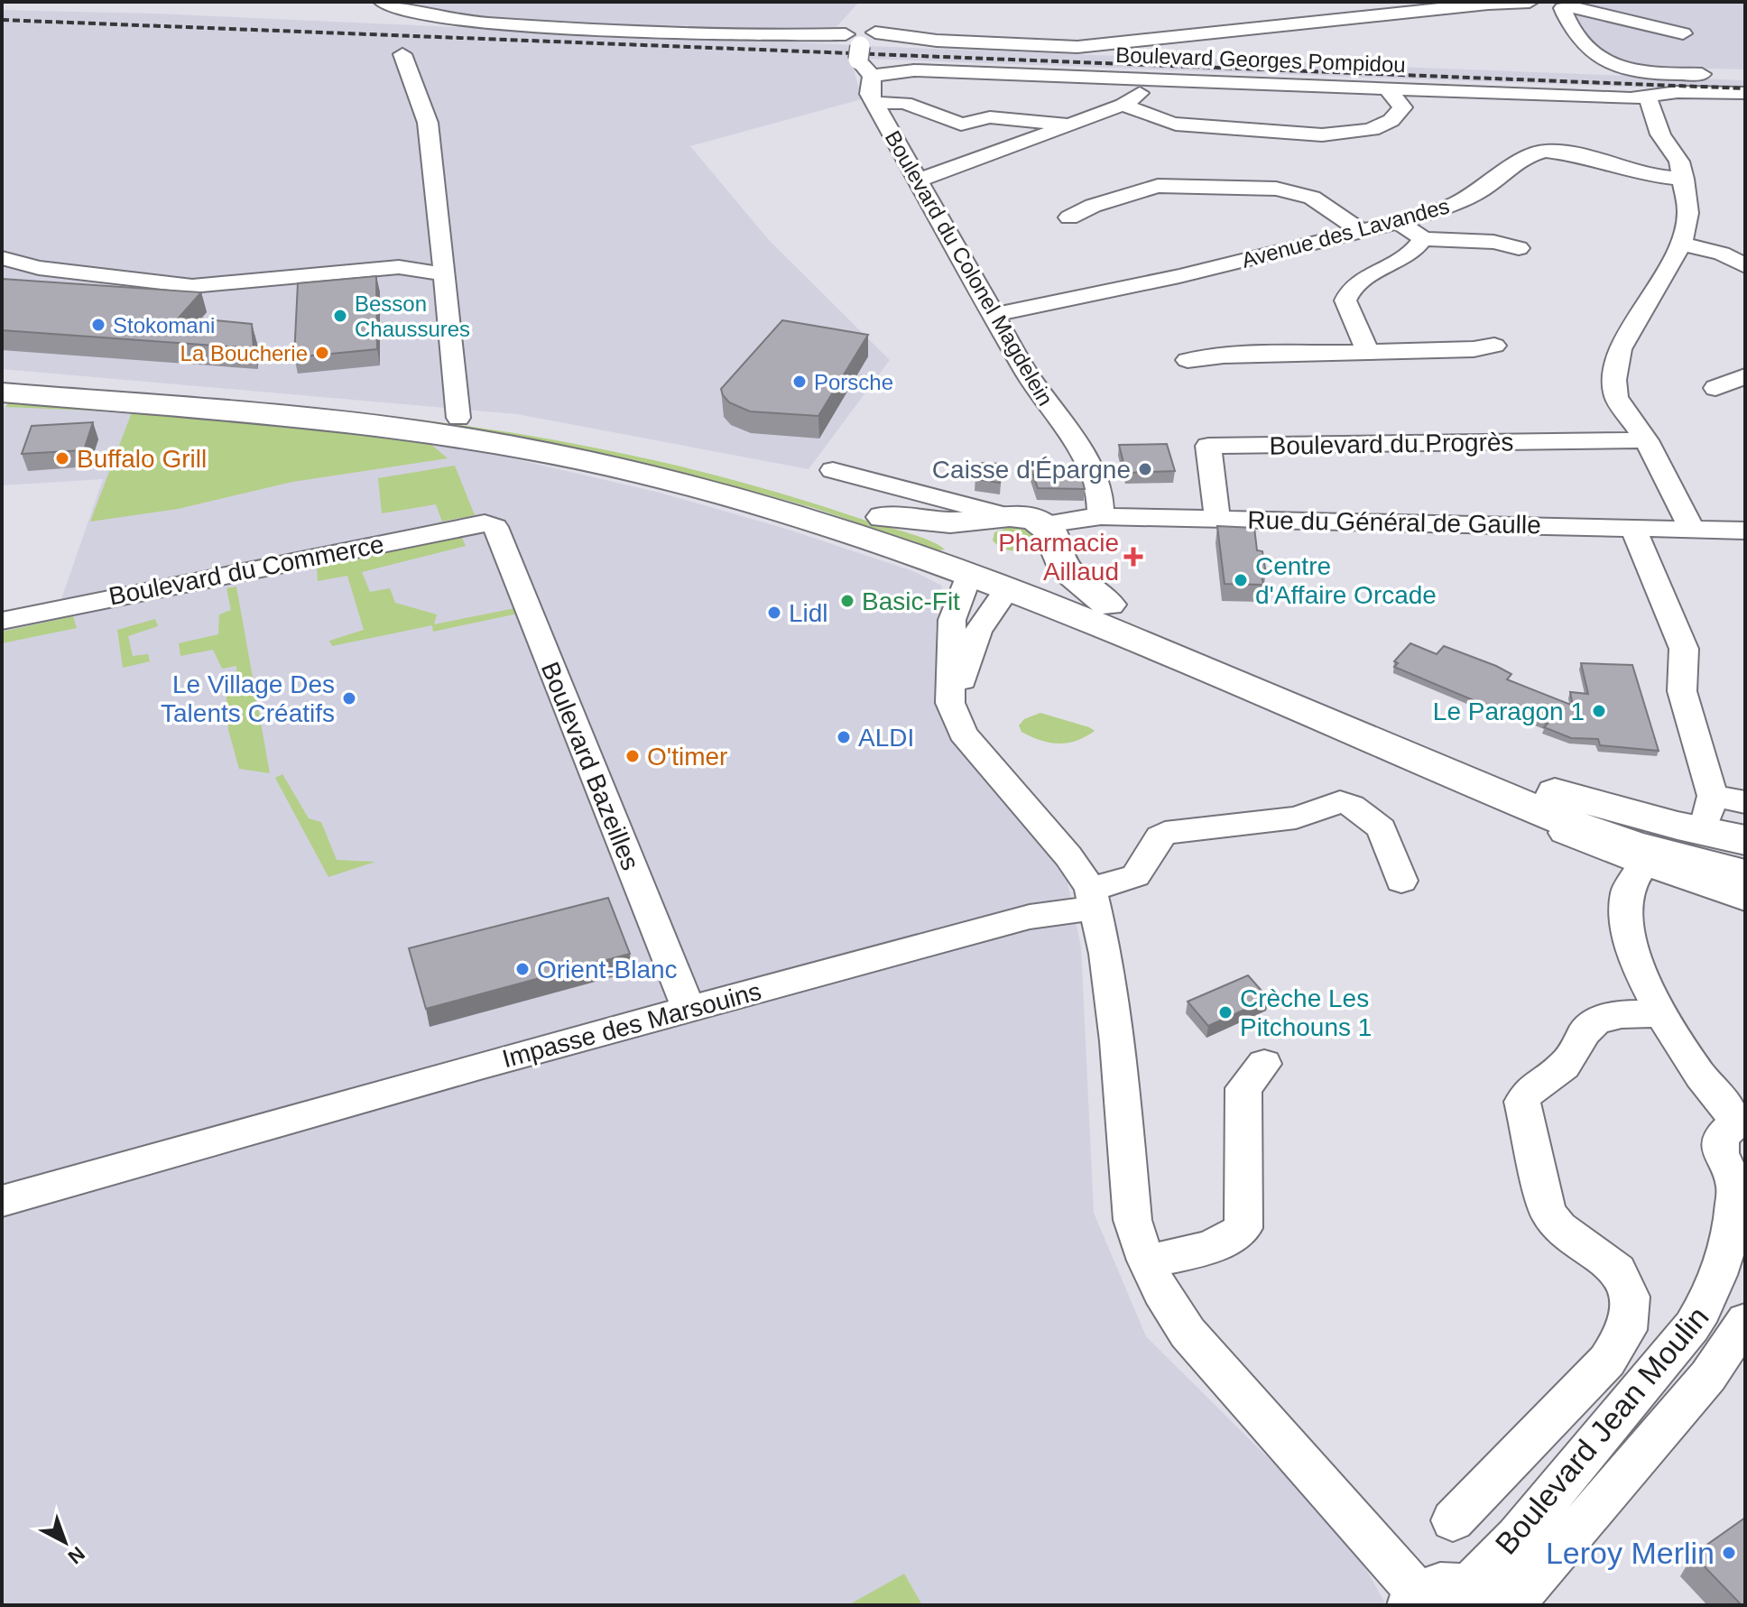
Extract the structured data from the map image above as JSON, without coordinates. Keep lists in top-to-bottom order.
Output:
{
  "streets": {
    "street": [
      "Boulevard Georges Pompidou",
      "Avenue des Lavandes",
      "Boulevard du Colonel Magdelein",
      "Boulevard du Progrès",
      "Rue du Général de Gaulle",
      "Boulevard du Commerce",
      "Boulevard Bazeilles",
      "Impasse des Marsouins",
      "Boulevard Jean Moulin"
    ]
  },
  "crossings": [
    ["Boulevard Georges Pompidou", "Boulevard du Colonel Magdelein"],
    ["Avenue des Lavandes", "Boulevard du Colonel Magdelein"],
    ["Boulevard du Colonel Magdelein", "Rue du Général de Gaulle"],
    ["Boulevard du Progrès", "Rue du Général de Gaulle"],
    ["Boulevard du Commerce", "Boulevard Bazeilles"],
    ["Boulevard Bazeilles", "Impasse des Marsouins"]
  ],
  "places": {
    "other": [
      "Besson Chaussures",
      "Stokomani",
      "La Boucherie",
      "Porsche",
      "Buffalo Grill",
      "Caisse d'Épargne",
      "Centre d'Affaire Orcade",
      "Basic-Fit",
      "Lidl",
      "Le Village Des Talents Créatifs",
      "Le Paragon 1",
      "ALDI",
      "O'timer",
      "Orient-Blanc",
      "Crèche Les Pitchouns 1",
      "Leroy Merlin"
    ],
    "health": ["Pharmacie Aillaud"]
  },
  "north": "bottom right"
}
